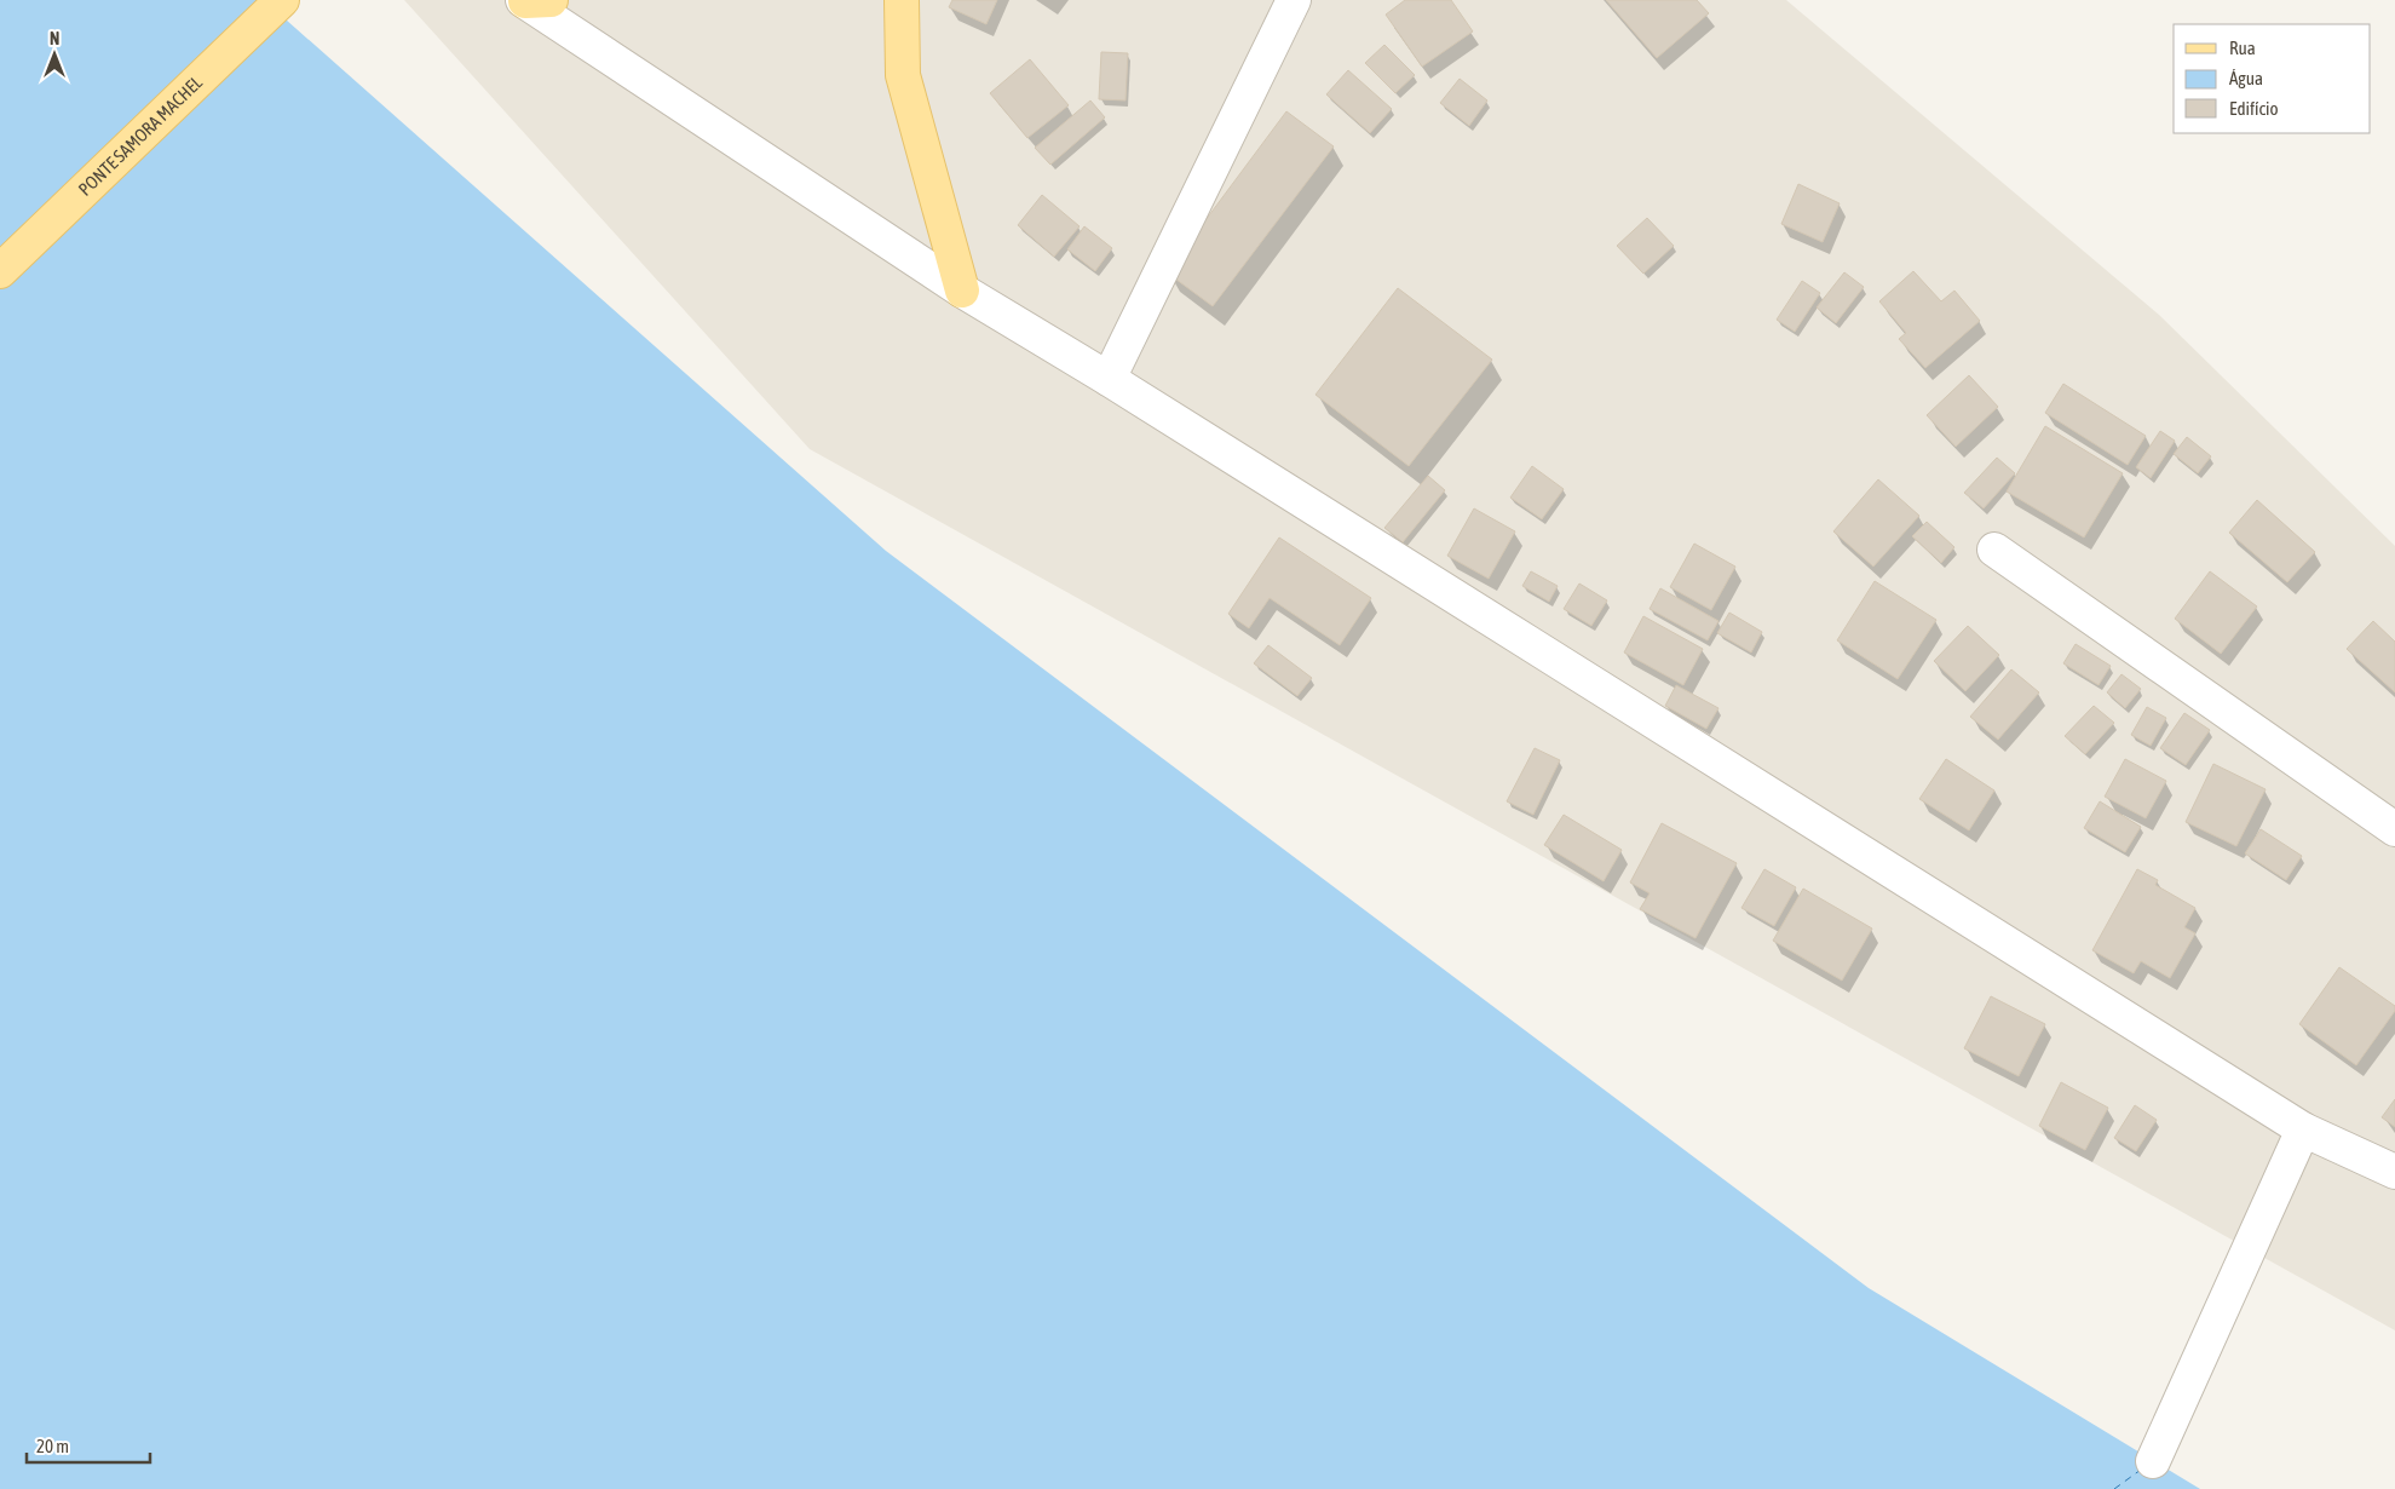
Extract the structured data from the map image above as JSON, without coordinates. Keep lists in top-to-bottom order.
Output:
{
  "streets": {
    "main road": ["PONTE SAMORA MACHEL"]
  },
  "legend": ["Rua", "Água", "Edifício"],
  "scale_bar": "20 m",
  "north": "top"
}
